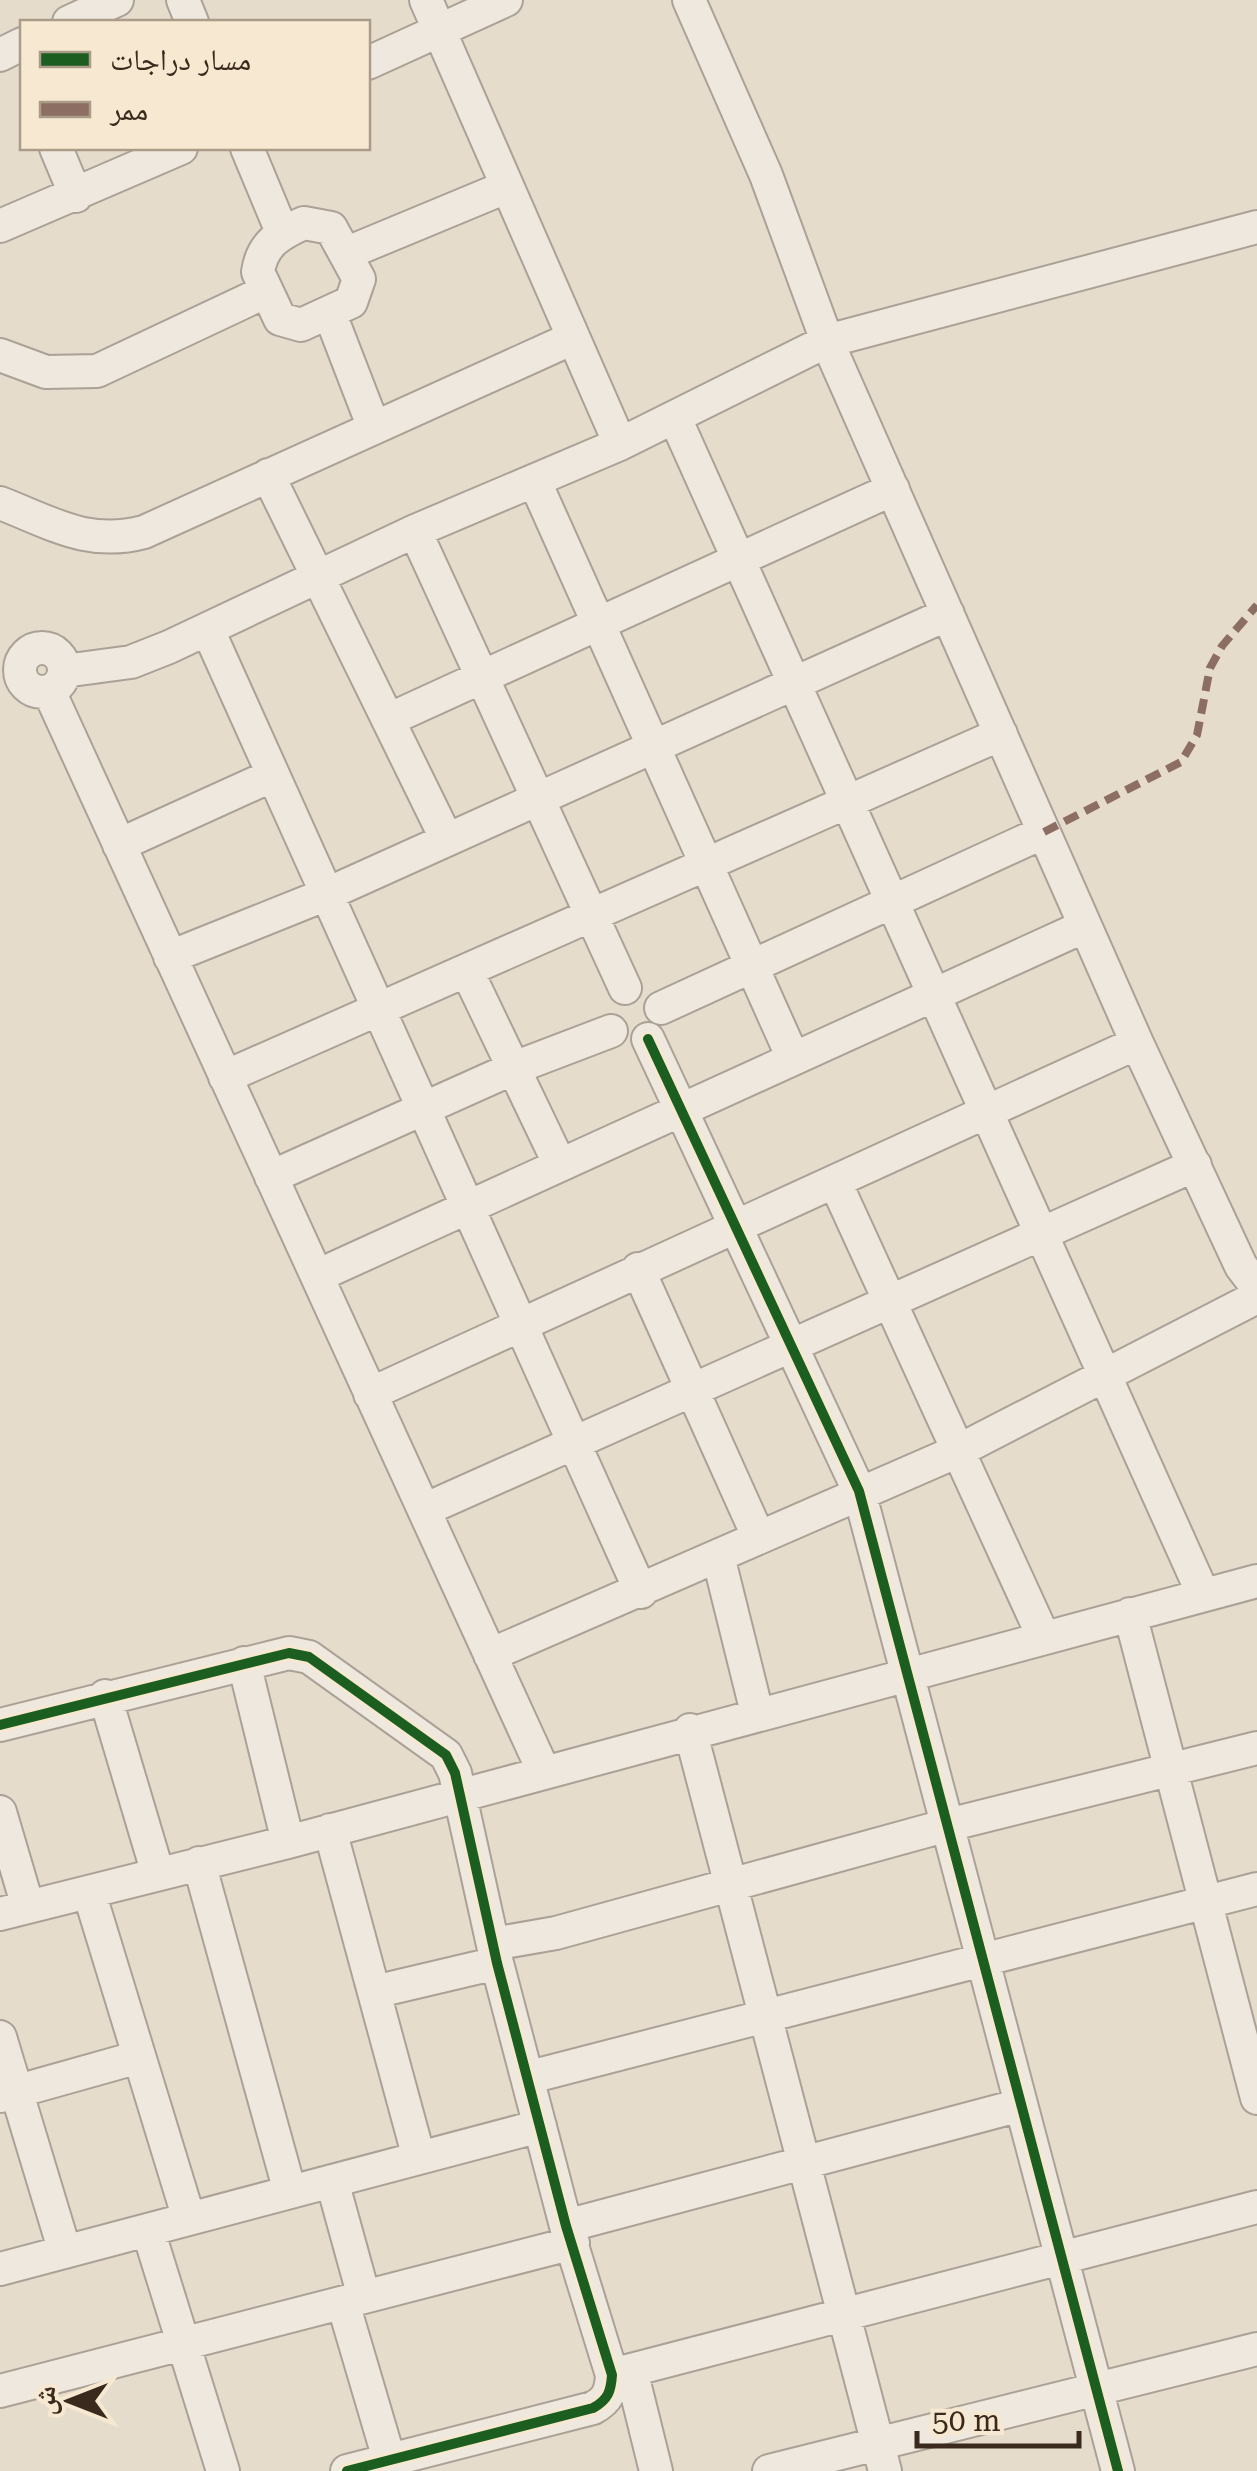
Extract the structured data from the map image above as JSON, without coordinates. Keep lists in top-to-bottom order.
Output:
{
  "legend": ["مسار دراجات", "ممر"],
  "scale_bar": "50 m",
  "north": "left"
}
